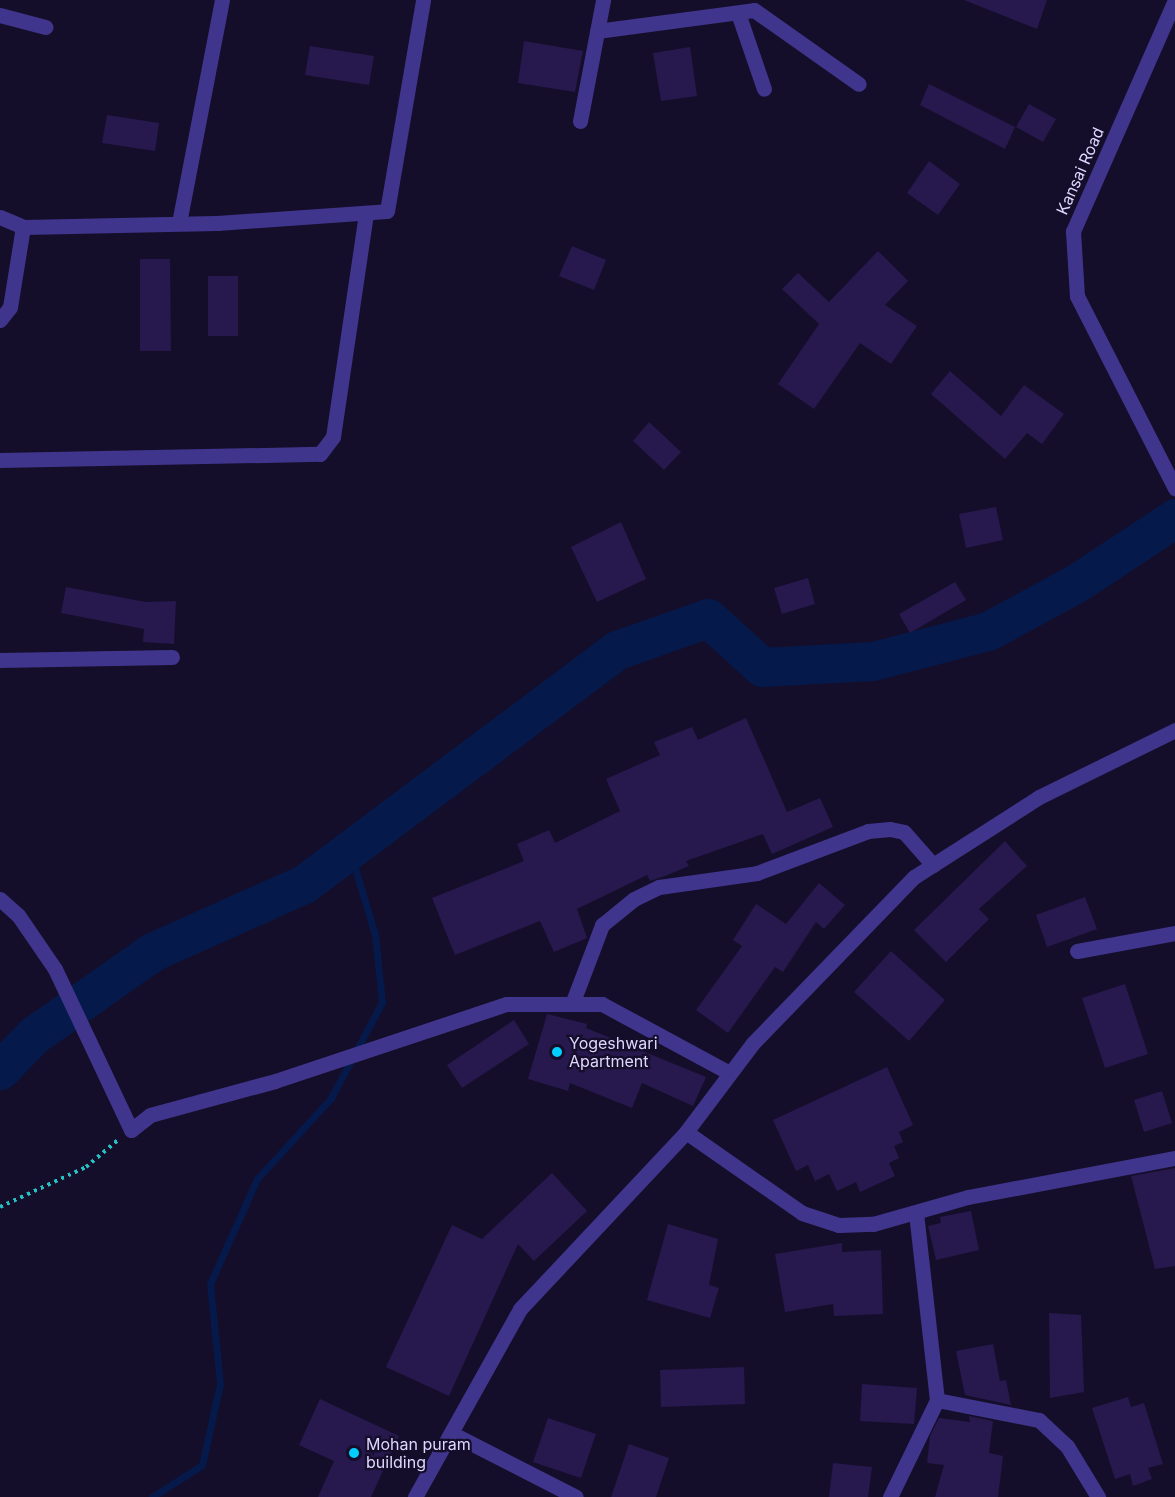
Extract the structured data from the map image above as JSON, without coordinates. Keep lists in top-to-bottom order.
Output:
{
  "streets": {
    "street": ["Kansai Road"]
  },
  "places": ["Yogeshwari Apartment", "Mohan puram building"]
}
